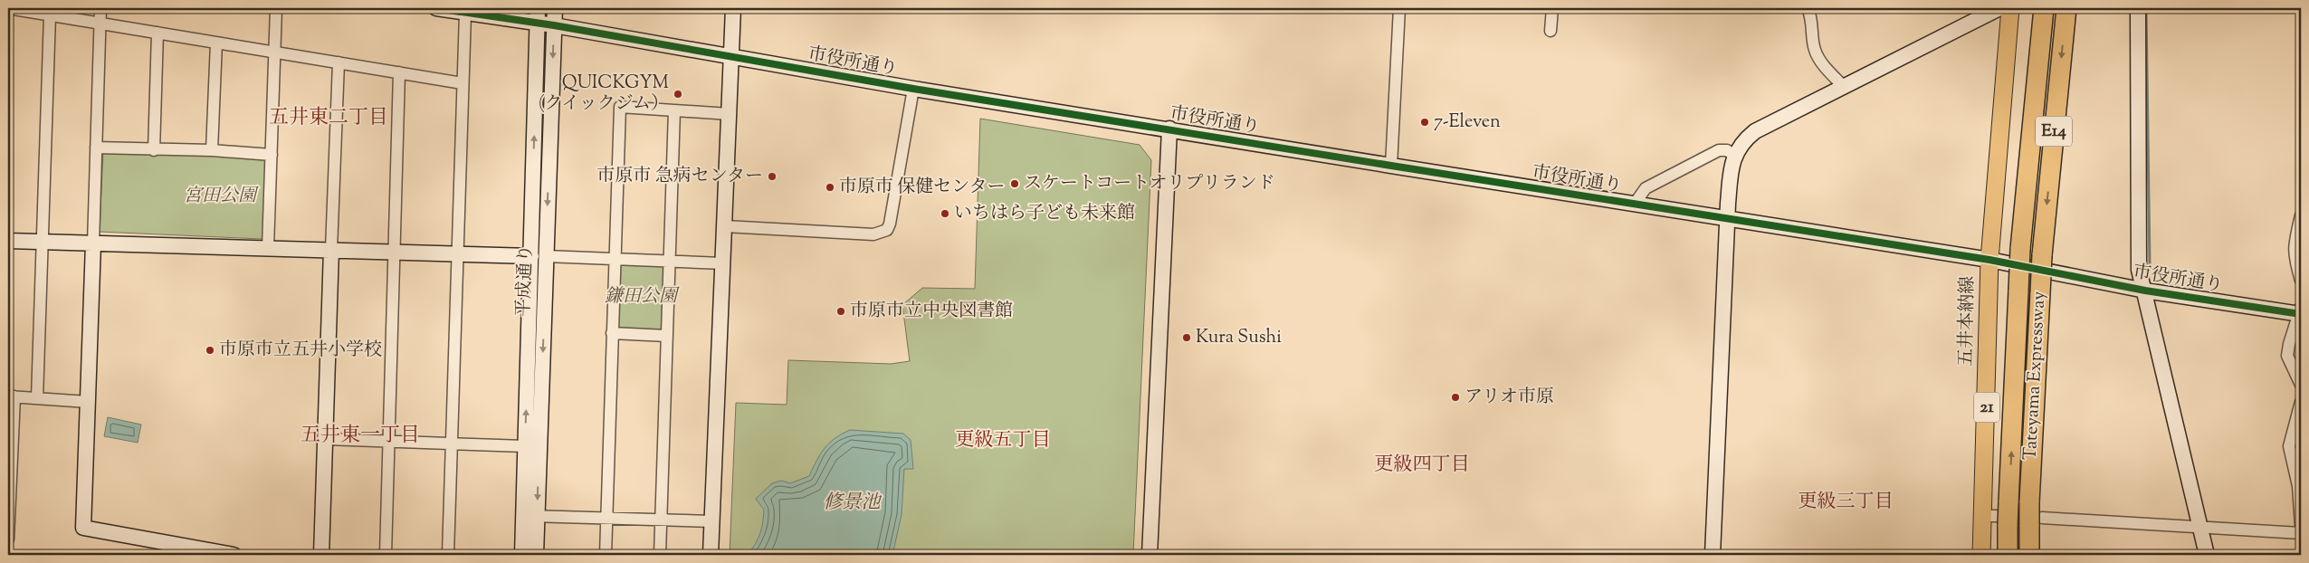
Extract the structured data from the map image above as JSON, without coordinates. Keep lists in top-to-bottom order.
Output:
{
  "streets": {
    "highway": ["E14", "Tateyama Expressway"],
    "main road": ["五井本納線", "21"],
    "street": ["市役所通り", "平成通り"]
  },
  "crossings": [
    ["市役所通り", "平成通り"],
    ["市役所通り", "五井本納線"],
    ["市役所通り", "Tateyama Expressway"],
    ["五井本納線", "Tateyama Expressway"]
  ],
  "districts": [
    "五井東二丁目",
    "五井東一丁目",
    "更級五丁目",
    "更級四丁目",
    "更級三丁目"
  ],
  "water": ["修景池"],
  "parks": ["宮田公園", "鎌田公園"],
  "places": [
    "QUICKGYM (クイックジム）",
    "7-Eleven",
    "市原市 急病センター",
    "スケートコートオリプリランド",
    "市原市 保健センター",
    "いちはら子ども未来館",
    "市原市立中央図書館",
    "Kura Sushi",
    "市原市立五井小学校",
    "アリオ市原"
  ]
}
